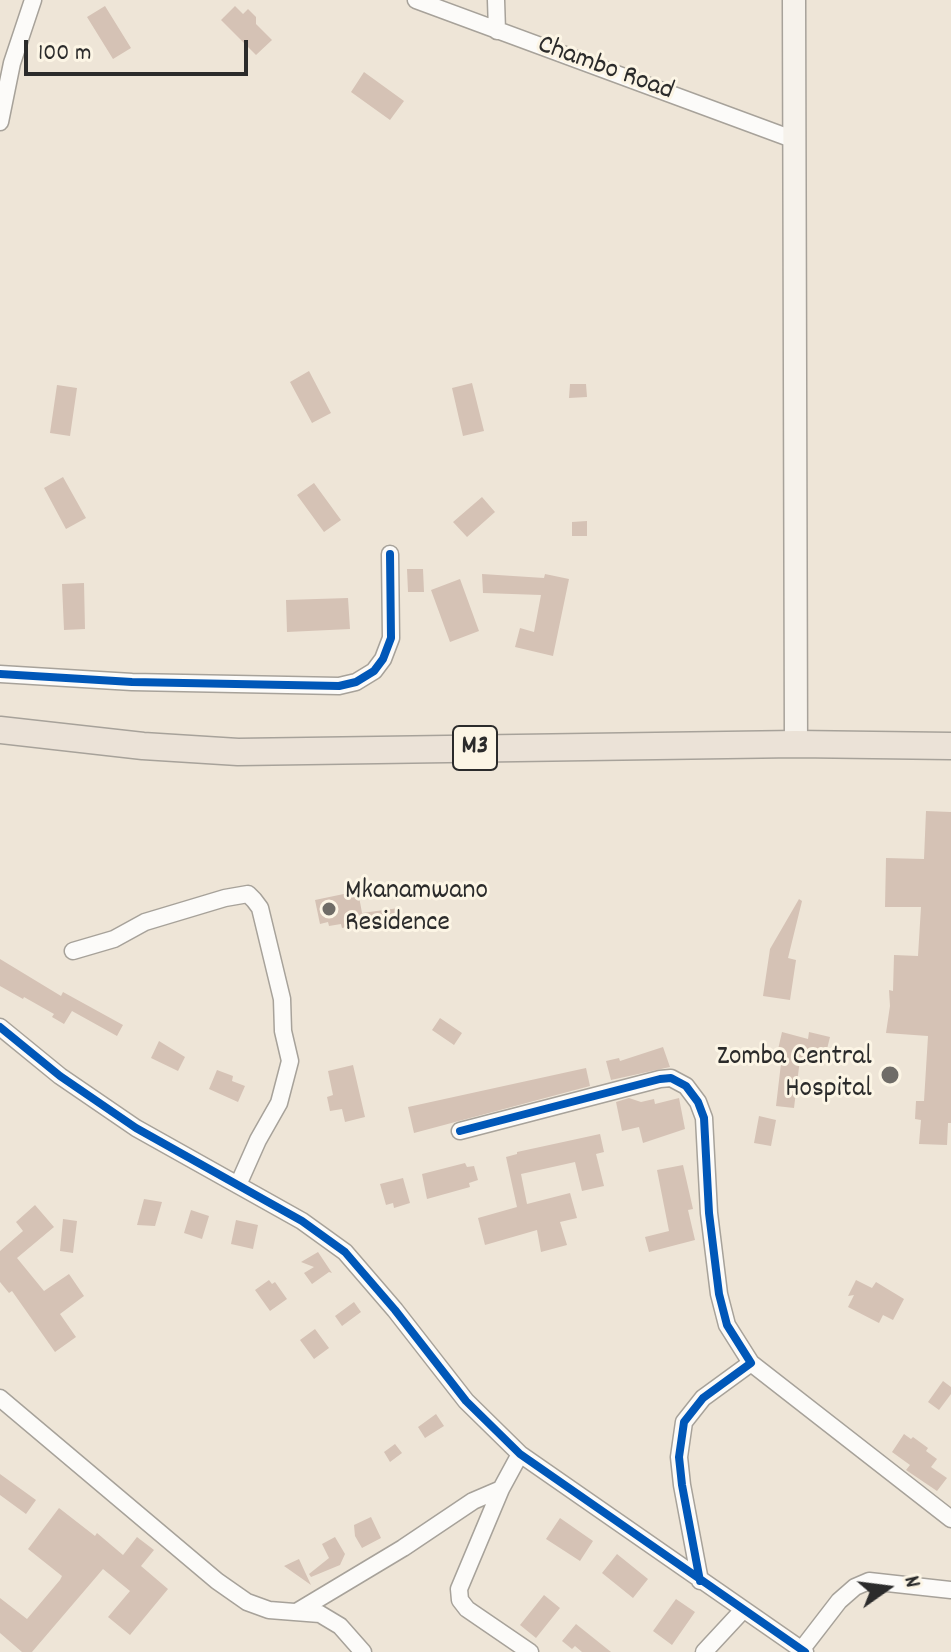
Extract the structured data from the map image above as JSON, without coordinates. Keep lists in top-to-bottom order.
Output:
{
  "streets": {
    "highway": ["M3"],
    "street": ["Chambo Road"]
  },
  "places": ["Mkanamwano Residence", "Zomba Central Hospital"],
  "scale_bar": "100 m",
  "north": "right"
}
